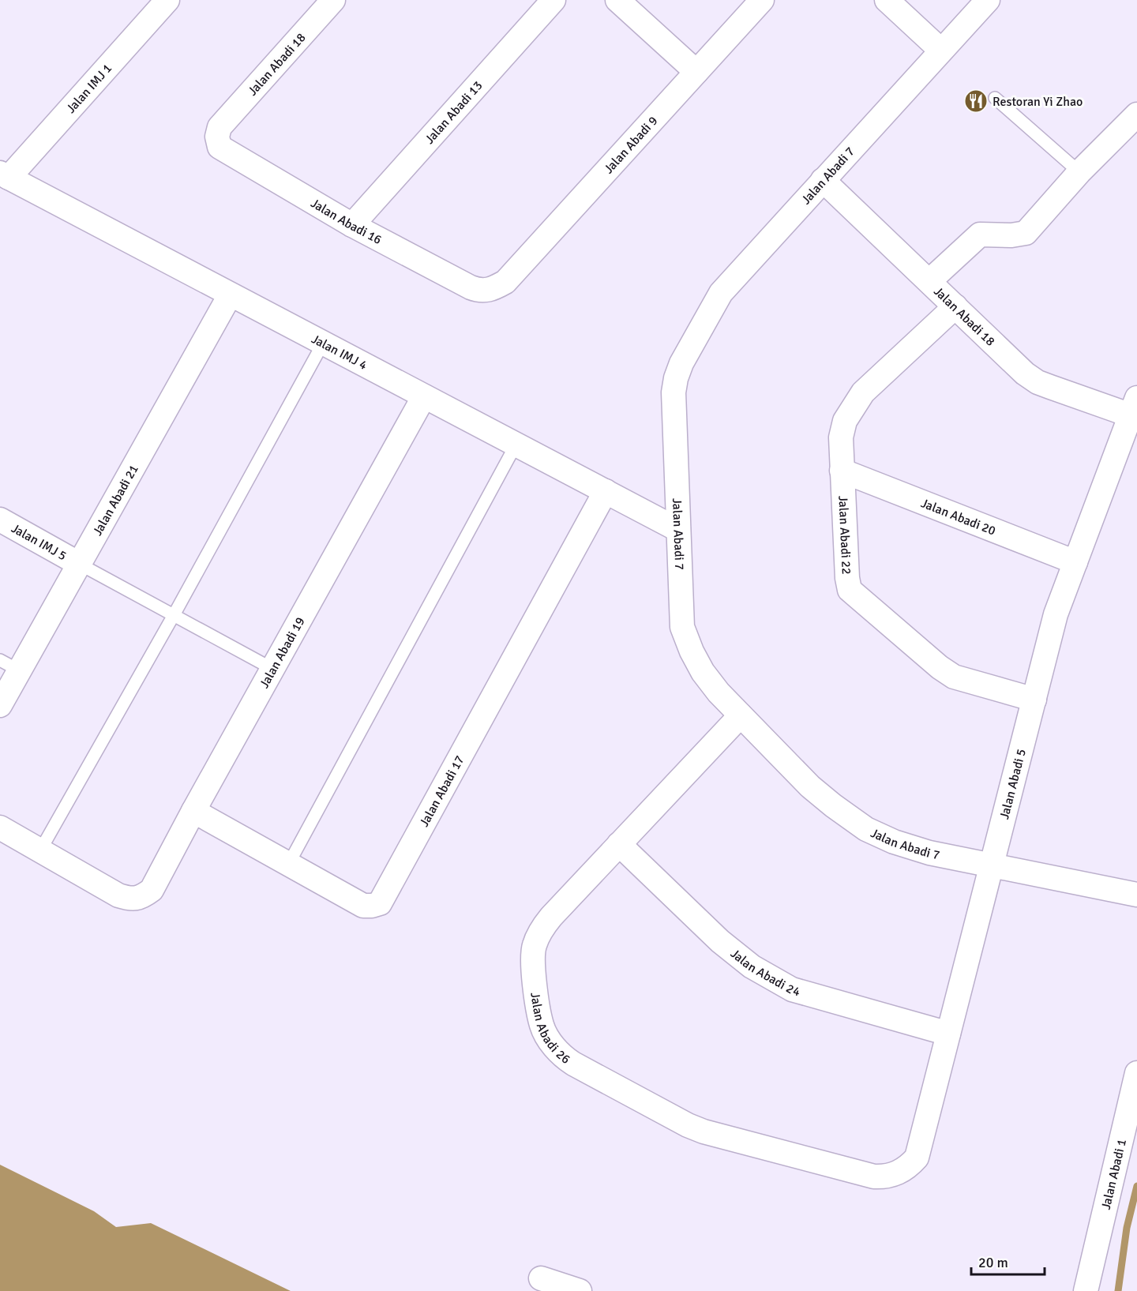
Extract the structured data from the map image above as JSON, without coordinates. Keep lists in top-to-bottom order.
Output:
{
  "streets": {
    "street": [
      "Jalan Abadi 18",
      "Jalan IMJ 1",
      "Jalan Abadi 13",
      "Jalan Abadi 9",
      "Jalan Abadi 7",
      "Jalan Abadi 16",
      "Jalan IMJ 4",
      "Jalan Abadi 21",
      "Jalan Abadi 20",
      "Jalan Abadi 22",
      "Jalan IMJ 5",
      "Jalan Abadi 19",
      "Jalan Abadi 5",
      "Jalan Abadi 17",
      "Jalan Abadi 24",
      "Jalan Abadi 26",
      "Jalan Abadi 1"
    ]
  },
  "crossings": [
    ["Jalan Abadi 18", "Jalan Abadi 7"],
    ["Jalan Abadi 18", "Jalan Abadi 16"],
    ["Jalan Abadi 18", "Jalan Abadi 22"],
    ["Jalan Abadi 18", "Jalan Abadi 5"],
    ["Jalan IMJ 1", "Jalan IMJ 4"],
    ["Jalan Abadi 13", "Jalan Abadi 16"],
    ["Jalan Abadi 9", "Jalan Abadi 16"],
    ["Jalan Abadi 7", "Jalan IMJ 4"],
    ["Jalan Abadi 7", "Jalan Abadi 5"],
    ["Jalan Abadi 7", "Jalan Abadi 26"],
    ["Jalan IMJ 4", "Jalan Abadi 21"],
    ["Jalan IMJ 4", "Jalan Abadi 19"],
    ["Jalan IMJ 4", "Jalan Abadi 17"],
    ["Jalan Abadi 21", "Jalan IMJ 5"],
    ["Jalan Abadi 20", "Jalan Abadi 22"],
    ["Jalan Abadi 20", "Jalan Abadi 5"],
    ["Jalan Abadi 22", "Jalan Abadi 5"],
    ["Jalan Abadi 19", "Jalan Abadi 17"],
    ["Jalan Abadi 5", "Jalan Abadi 24"],
    ["Jalan Abadi 5", "Jalan Abadi 26"],
    ["Jalan Abadi 24", "Jalan Abadi 26"]
  ],
  "places": {
    "restaurant": ["Restoran Yi Zhao"]
  },
  "scale_bar": "20 m"
}
